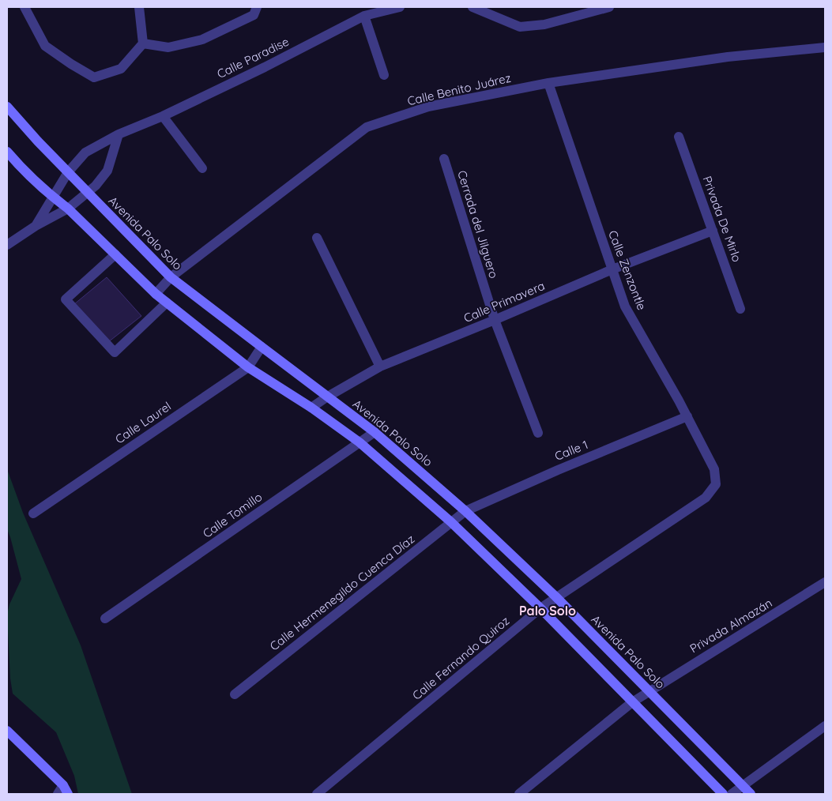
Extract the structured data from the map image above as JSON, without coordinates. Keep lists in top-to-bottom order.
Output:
{
  "streets": {
    "main road": ["Avenida Palo Solo"],
    "street": [
      "Calle Paradise",
      "Calle Benito Juárez",
      "Privada De Mirlo",
      "Cerrada del Jilguero",
      "Calle Zenzontle",
      "Calle Primavera",
      "Calle Laurel",
      "Calle 1",
      "Calle Tomillo",
      "Calle Hermenegildo Cuenca Díaz",
      "Privada Almazán",
      "Calle Fernando Quiroz"
    ]
  },
  "crossings": [
    ["Calle Paradise", "Avenida Palo Solo"],
    ["Calle Benito Juárez", "Avenida Palo Solo"],
    ["Calle Benito Juárez", "Calle Zenzontle"],
    ["Privada De Mirlo", "Calle Primavera"],
    ["Cerrada del Jilguero", "Calle Primavera"],
    ["Avenida Palo Solo", "Calle Primavera"],
    ["Avenida Palo Solo", "Calle Laurel"],
    ["Avenida Palo Solo", "Calle 1"],
    ["Avenida Palo Solo", "Calle Tomillo"],
    ["Avenida Palo Solo", "Calle Hermenegildo Cuenca Díaz"],
    ["Avenida Palo Solo", "Privada Almazán"],
    ["Avenida Palo Solo", "Calle Fernando Quiroz"],
    ["Calle Zenzontle", "Calle Primavera"],
    ["Calle Zenzontle", "Calle 1"],
    ["Calle Zenzontle", "Calle Fernando Quiroz"],
    ["Calle 1", "Calle Hermenegildo Cuenca Díaz"]
  ],
  "districts": ["Palo Solo"]
}
